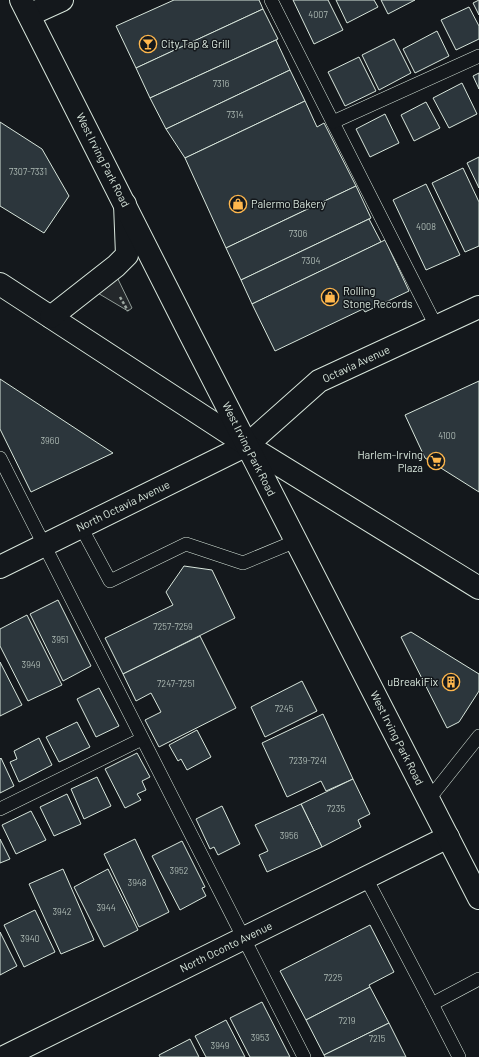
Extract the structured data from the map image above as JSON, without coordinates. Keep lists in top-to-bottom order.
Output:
{
  "streets": {
    "main road": [
      "West Irving Park Road",
      "Octavia Avenue",
      "North Octavia Avenue",
      "North Oconto Avenue"
    ]
  },
  "crossings": [
    ["West Irving Park Road", "Octavia Avenue"],
    ["West Irving Park Road", "North Octavia Avenue"],
    ["West Irving Park Road", "North Oconto Avenue"],
    ["Octavia Avenue", "North Octavia Avenue"]
  ],
  "places": {
    "bar": ["City Tap & Grill"],
    "shop": ["Palermo Bakery", "Rolling Stone Records"],
    "supermarket": ["Harlem-Irving Plaza"],
    "building": ["uBreakiFix"]
  },
  "house_numbers": [
    "4007",
    "7316",
    "7314",
    "7307-7331",
    "4008",
    "7306",
    "7304",
    "4100",
    "3960",
    "7257-7259",
    "3951",
    "3949",
    "7247-7251",
    "7245",
    "7239-7241",
    "7235",
    "3956",
    "3952",
    "3948",
    "3944",
    "3942",
    "3940",
    "7225",
    "7219",
    "3953",
    "7215",
    "3949"
  ]
}
